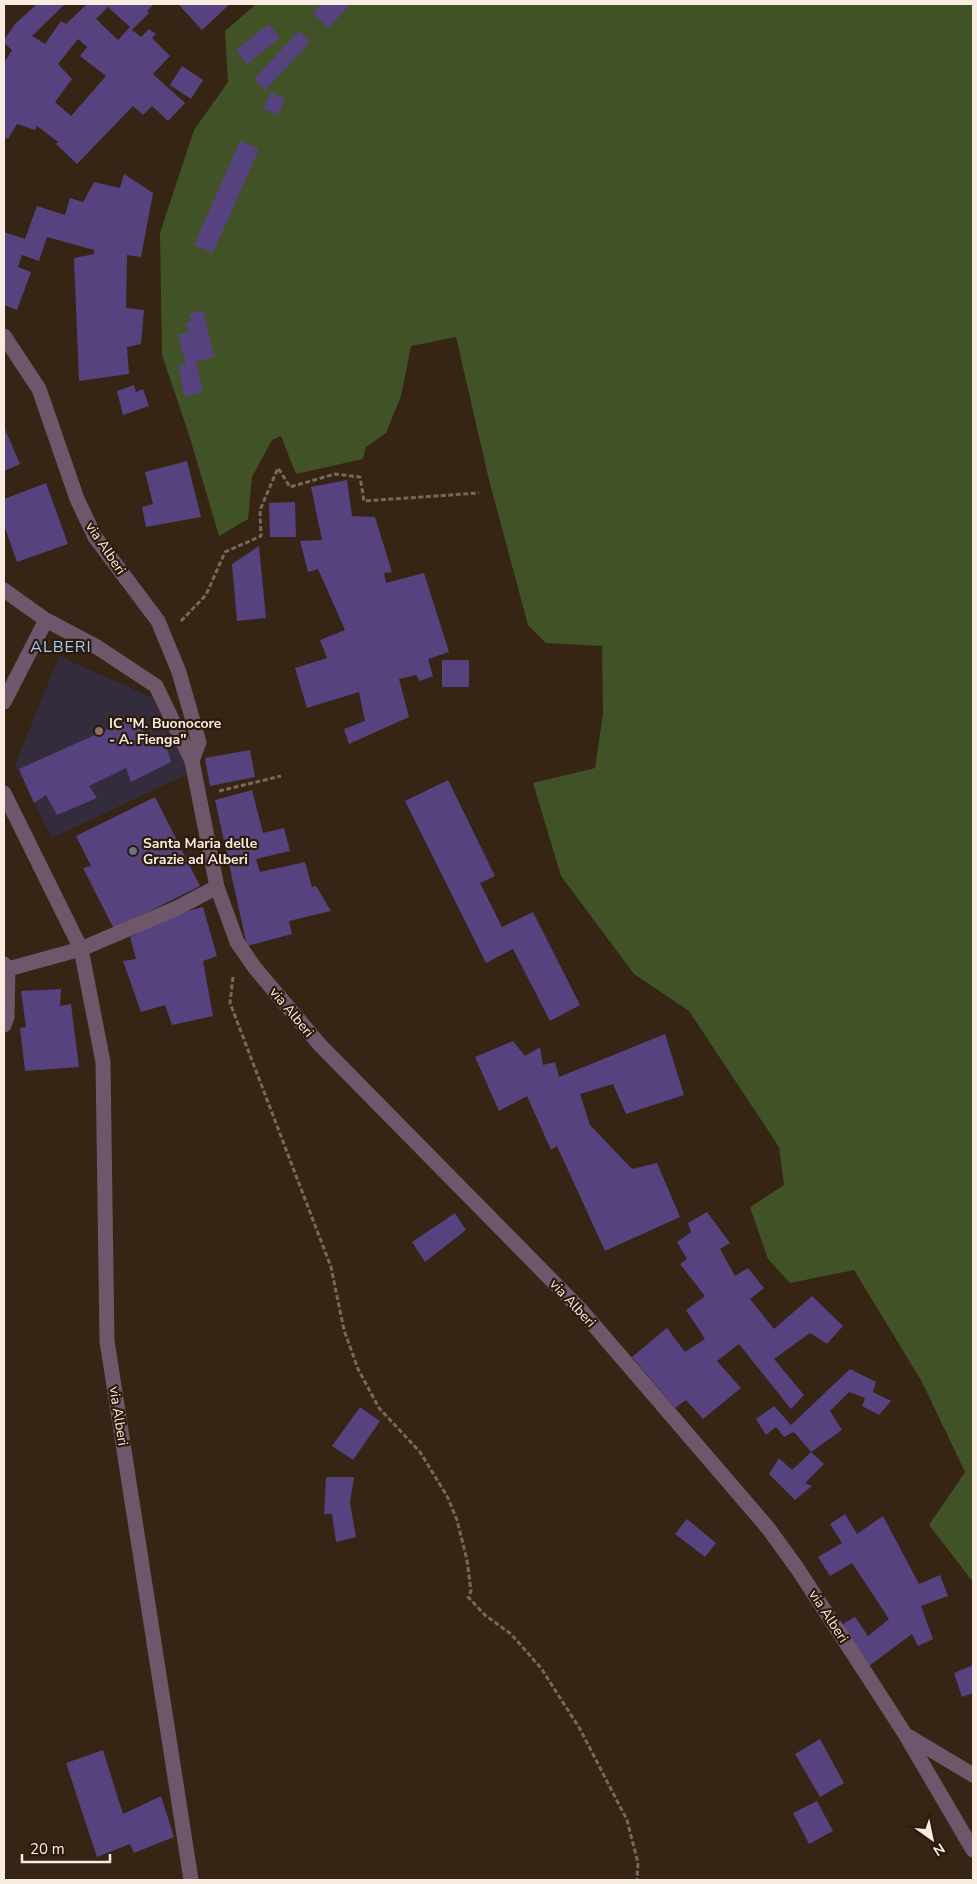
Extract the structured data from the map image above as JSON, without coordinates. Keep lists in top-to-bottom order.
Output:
{
  "streets": {
    "street": ["via Alberi"]
  },
  "districts": ["ALBERI"],
  "places": ["IC \"M. Buonocore - A. Fienga\"", "Santa Maria delle Grazie ad Alberi"],
  "scale_bar": "20 m",
  "north": "bottom right"
}
